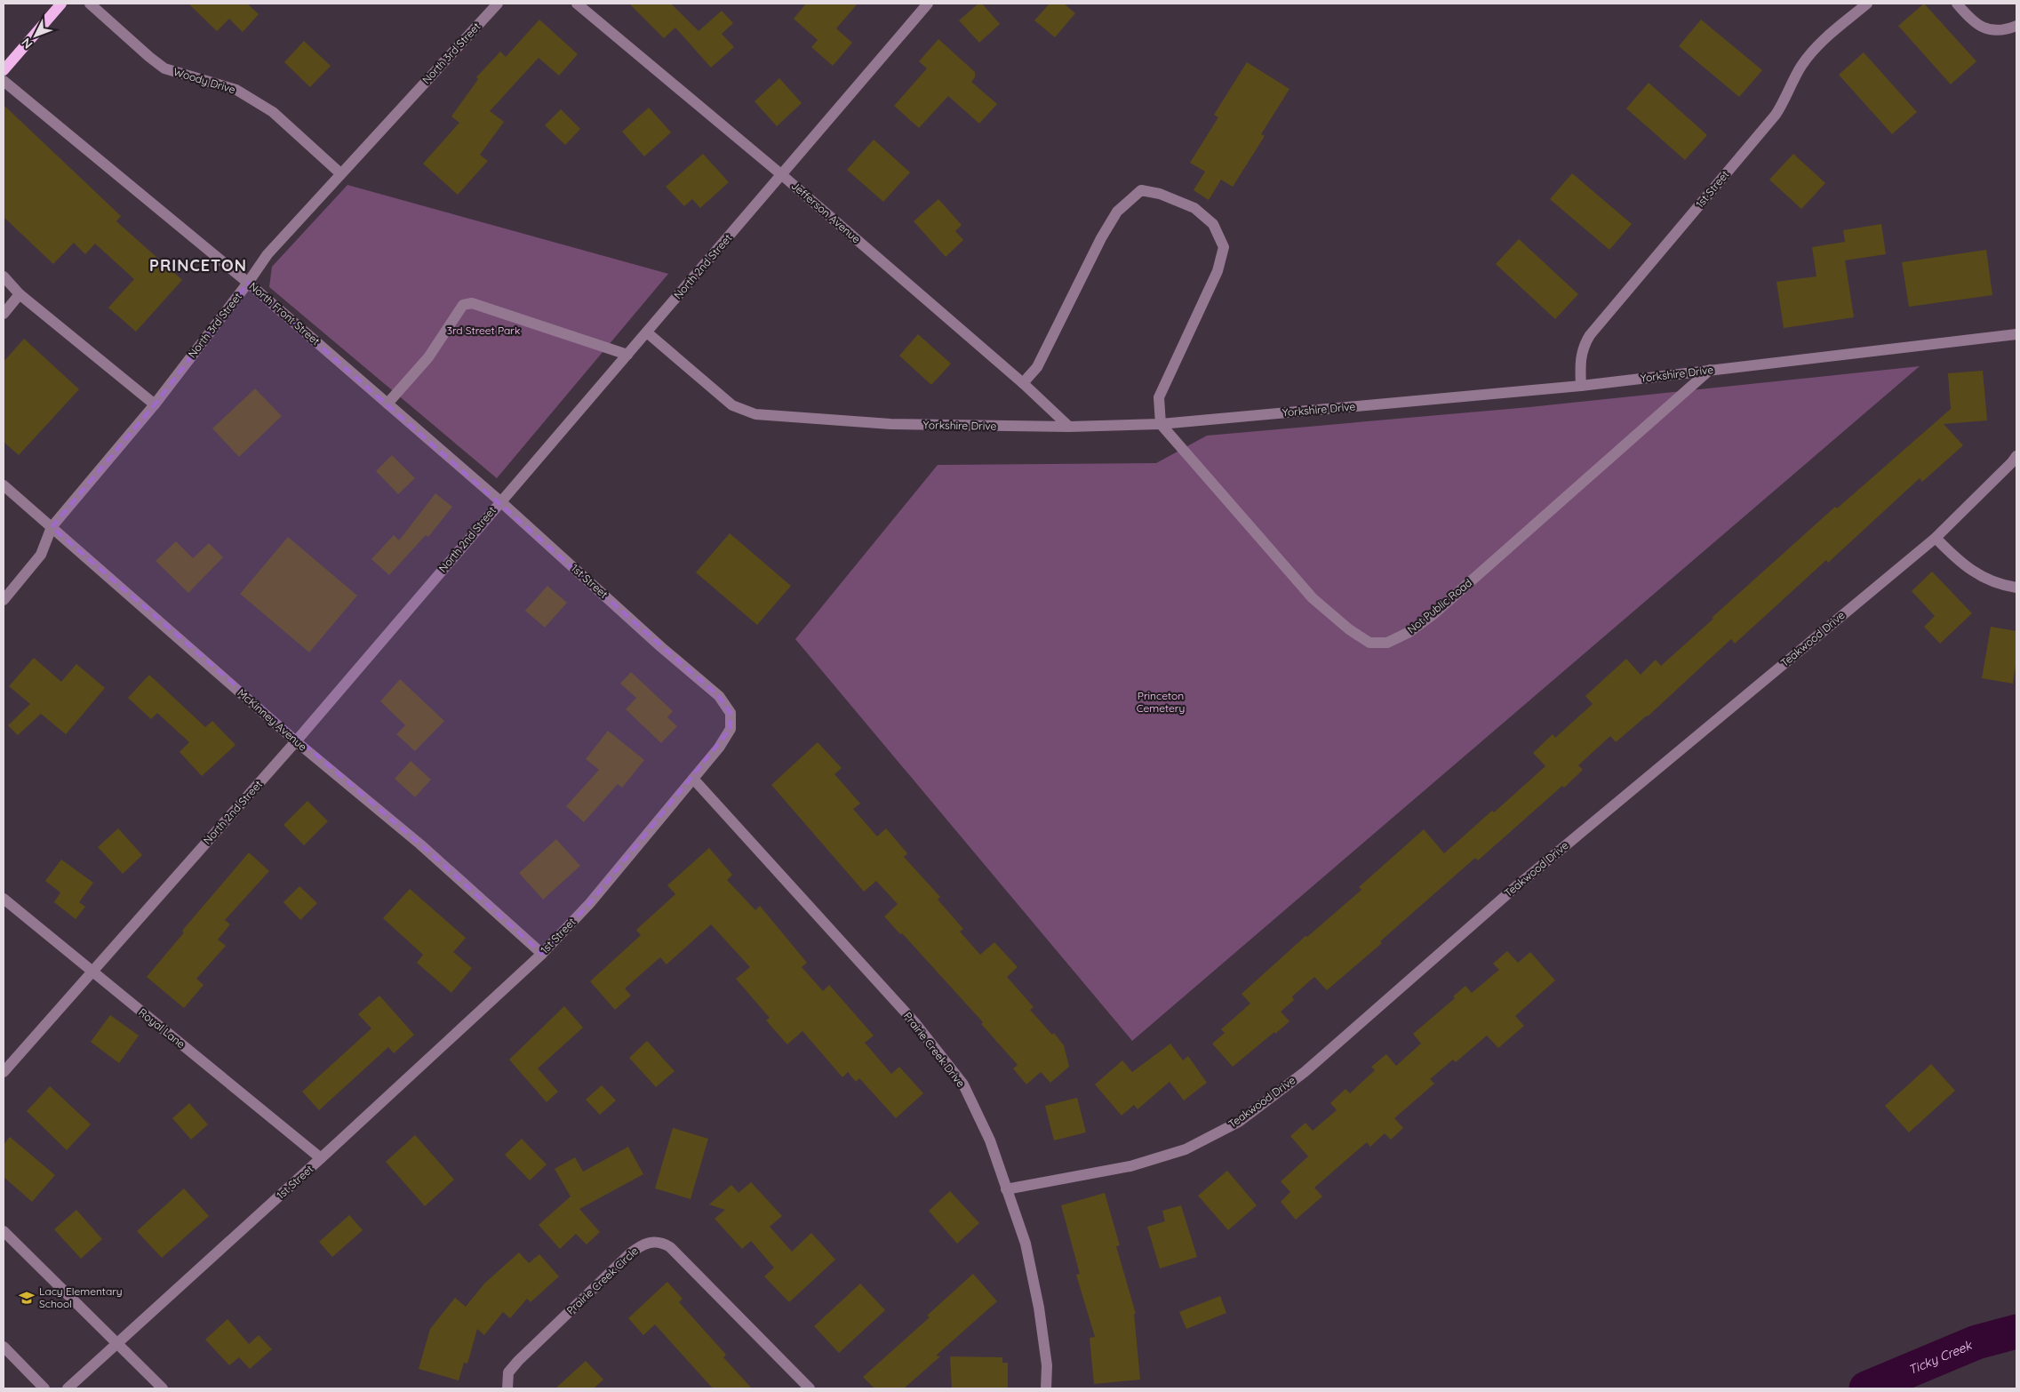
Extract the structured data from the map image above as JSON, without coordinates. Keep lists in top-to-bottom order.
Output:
{
  "streets": {
    "street": [
      "North 3rd Street",
      "Woody Drive",
      "1st Street",
      "Jefferson Avenue",
      "North 2nd Street",
      "North Front Street",
      "Yorkshire Drive",
      "Not Public Road",
      "Teakwood Drive",
      "McKinney Avenue",
      "Royal Lane",
      "Prairie Creek Drive",
      "Prairie Creek Circle"
    ]
  },
  "crossings": [
    ["North 3rd Street", "Woody Drive"],
    ["North 3rd Street", "North Front Street"],
    ["North 3rd Street", "McKinney Avenue"],
    ["1st Street", "North 2nd Street"],
    ["1st Street", "North Front Street"],
    ["1st Street", "Yorkshire Drive"],
    ["1st Street", "McKinney Avenue"],
    ["1st Street", "Royal Lane"],
    ["1st Street", "Prairie Creek Drive"],
    ["Jefferson Avenue", "North 2nd Street"],
    ["Jefferson Avenue", "Yorkshire Drive"],
    ["North 2nd Street", "North Front Street"],
    ["North 2nd Street", "Yorkshire Drive"],
    ["North 2nd Street", "McKinney Avenue"],
    ["North 2nd Street", "Royal Lane"],
    ["Yorkshire Drive", "Not Public Road"],
    ["Teakwood Drive", "Prairie Creek Drive"]
  ],
  "districts": ["PRINCETON"],
  "water": ["Ticky Creek"],
  "parks": ["3rd Street Park", "Princeton Cemetery"],
  "places": {
    "school or university": ["Lacy Elementary School"]
  },
  "north": "bottom left"
}
